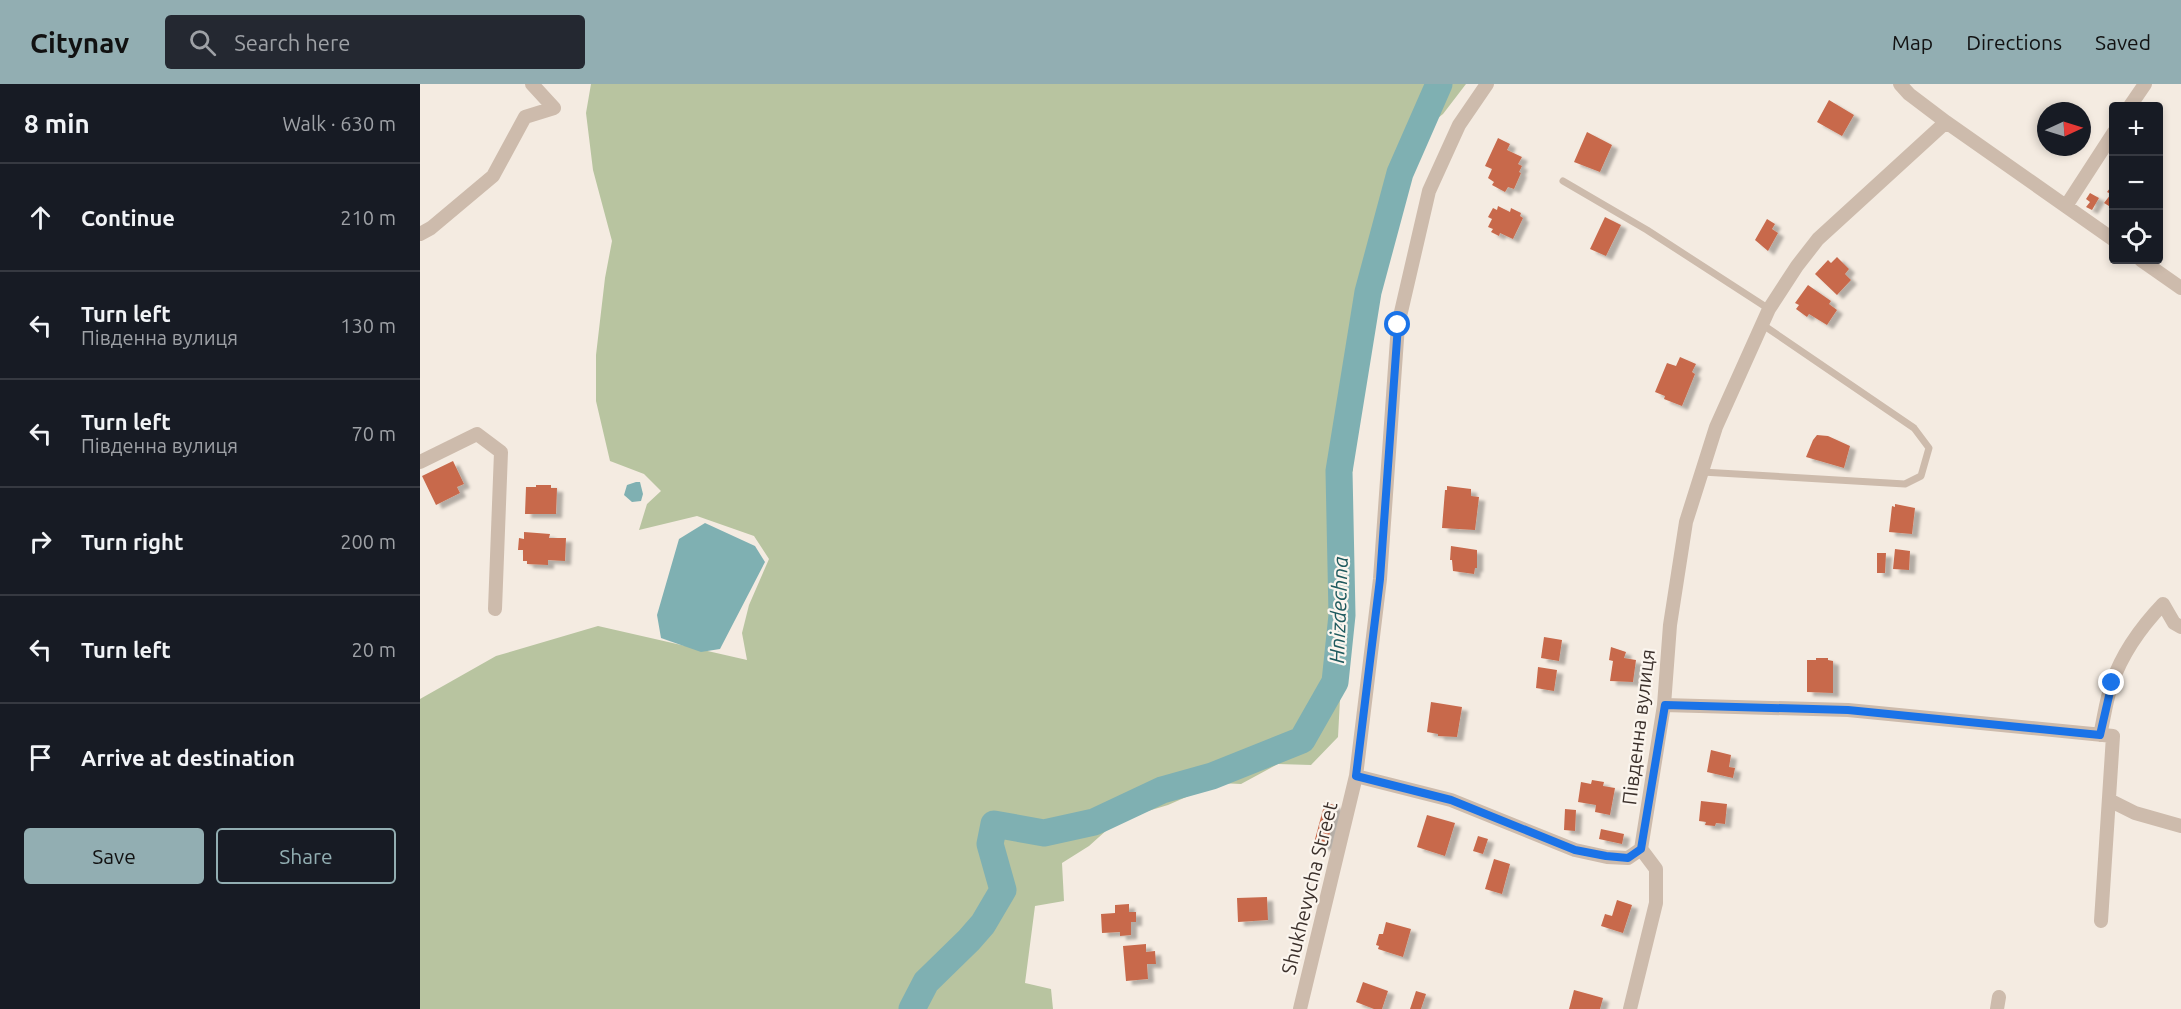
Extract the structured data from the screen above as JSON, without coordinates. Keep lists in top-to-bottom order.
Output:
{
  "streets": {
    "street": ["Південна вулиця", "Shukhevycha Street"]
  },
  "water": ["Hnizdechna"],
  "north": "right",
  "page": {
    "header": "Citynav",
    "search": "Search here",
    "nav": ["Map", "Directions", "Saved"],
    "heading": ["8 min", "Walk · 630 m"],
    "map_buttons": ["+", "−"],
    "list": [
      ["Continue", "210 m"],
      ["Turn left", "Південна вулиця", "130 m"],
      ["Turn left", "Південна вулиця", "70 m"],
      ["Turn right", "200 m"],
      ["Turn left", "20 m"],
      "Arrive at destination"
    ],
    "buttons": ["Save", "Share"]
  }
}
